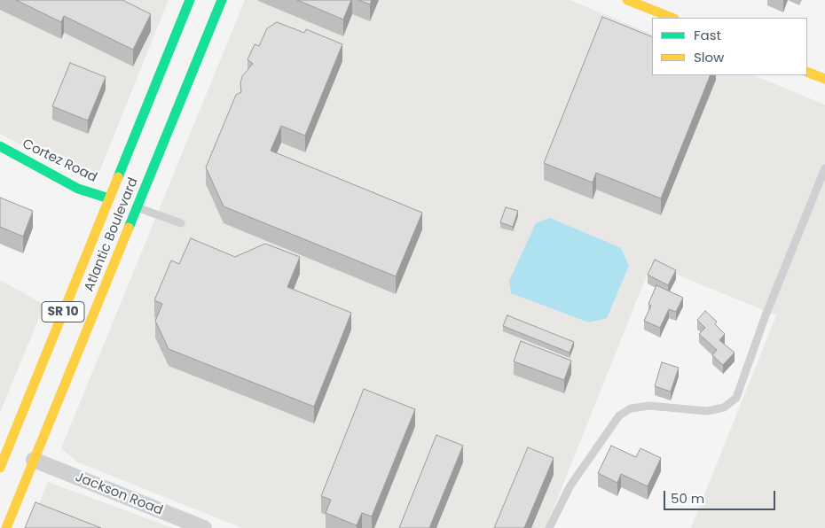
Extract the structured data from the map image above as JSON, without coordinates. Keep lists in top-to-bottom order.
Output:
{
  "streets": {
    "main road": ["Cortez Road", "Atlantic Boulevard", "SR 10"],
    "street": ["Jackson Road"]
  },
  "crossings": [
    ["Cortez Road", "Atlantic Boulevard"],
    ["Atlantic Boulevard", "Jackson Road"]
  ],
  "legend": ["Fast", "Slow"],
  "scale_bar": "50 m"
}
